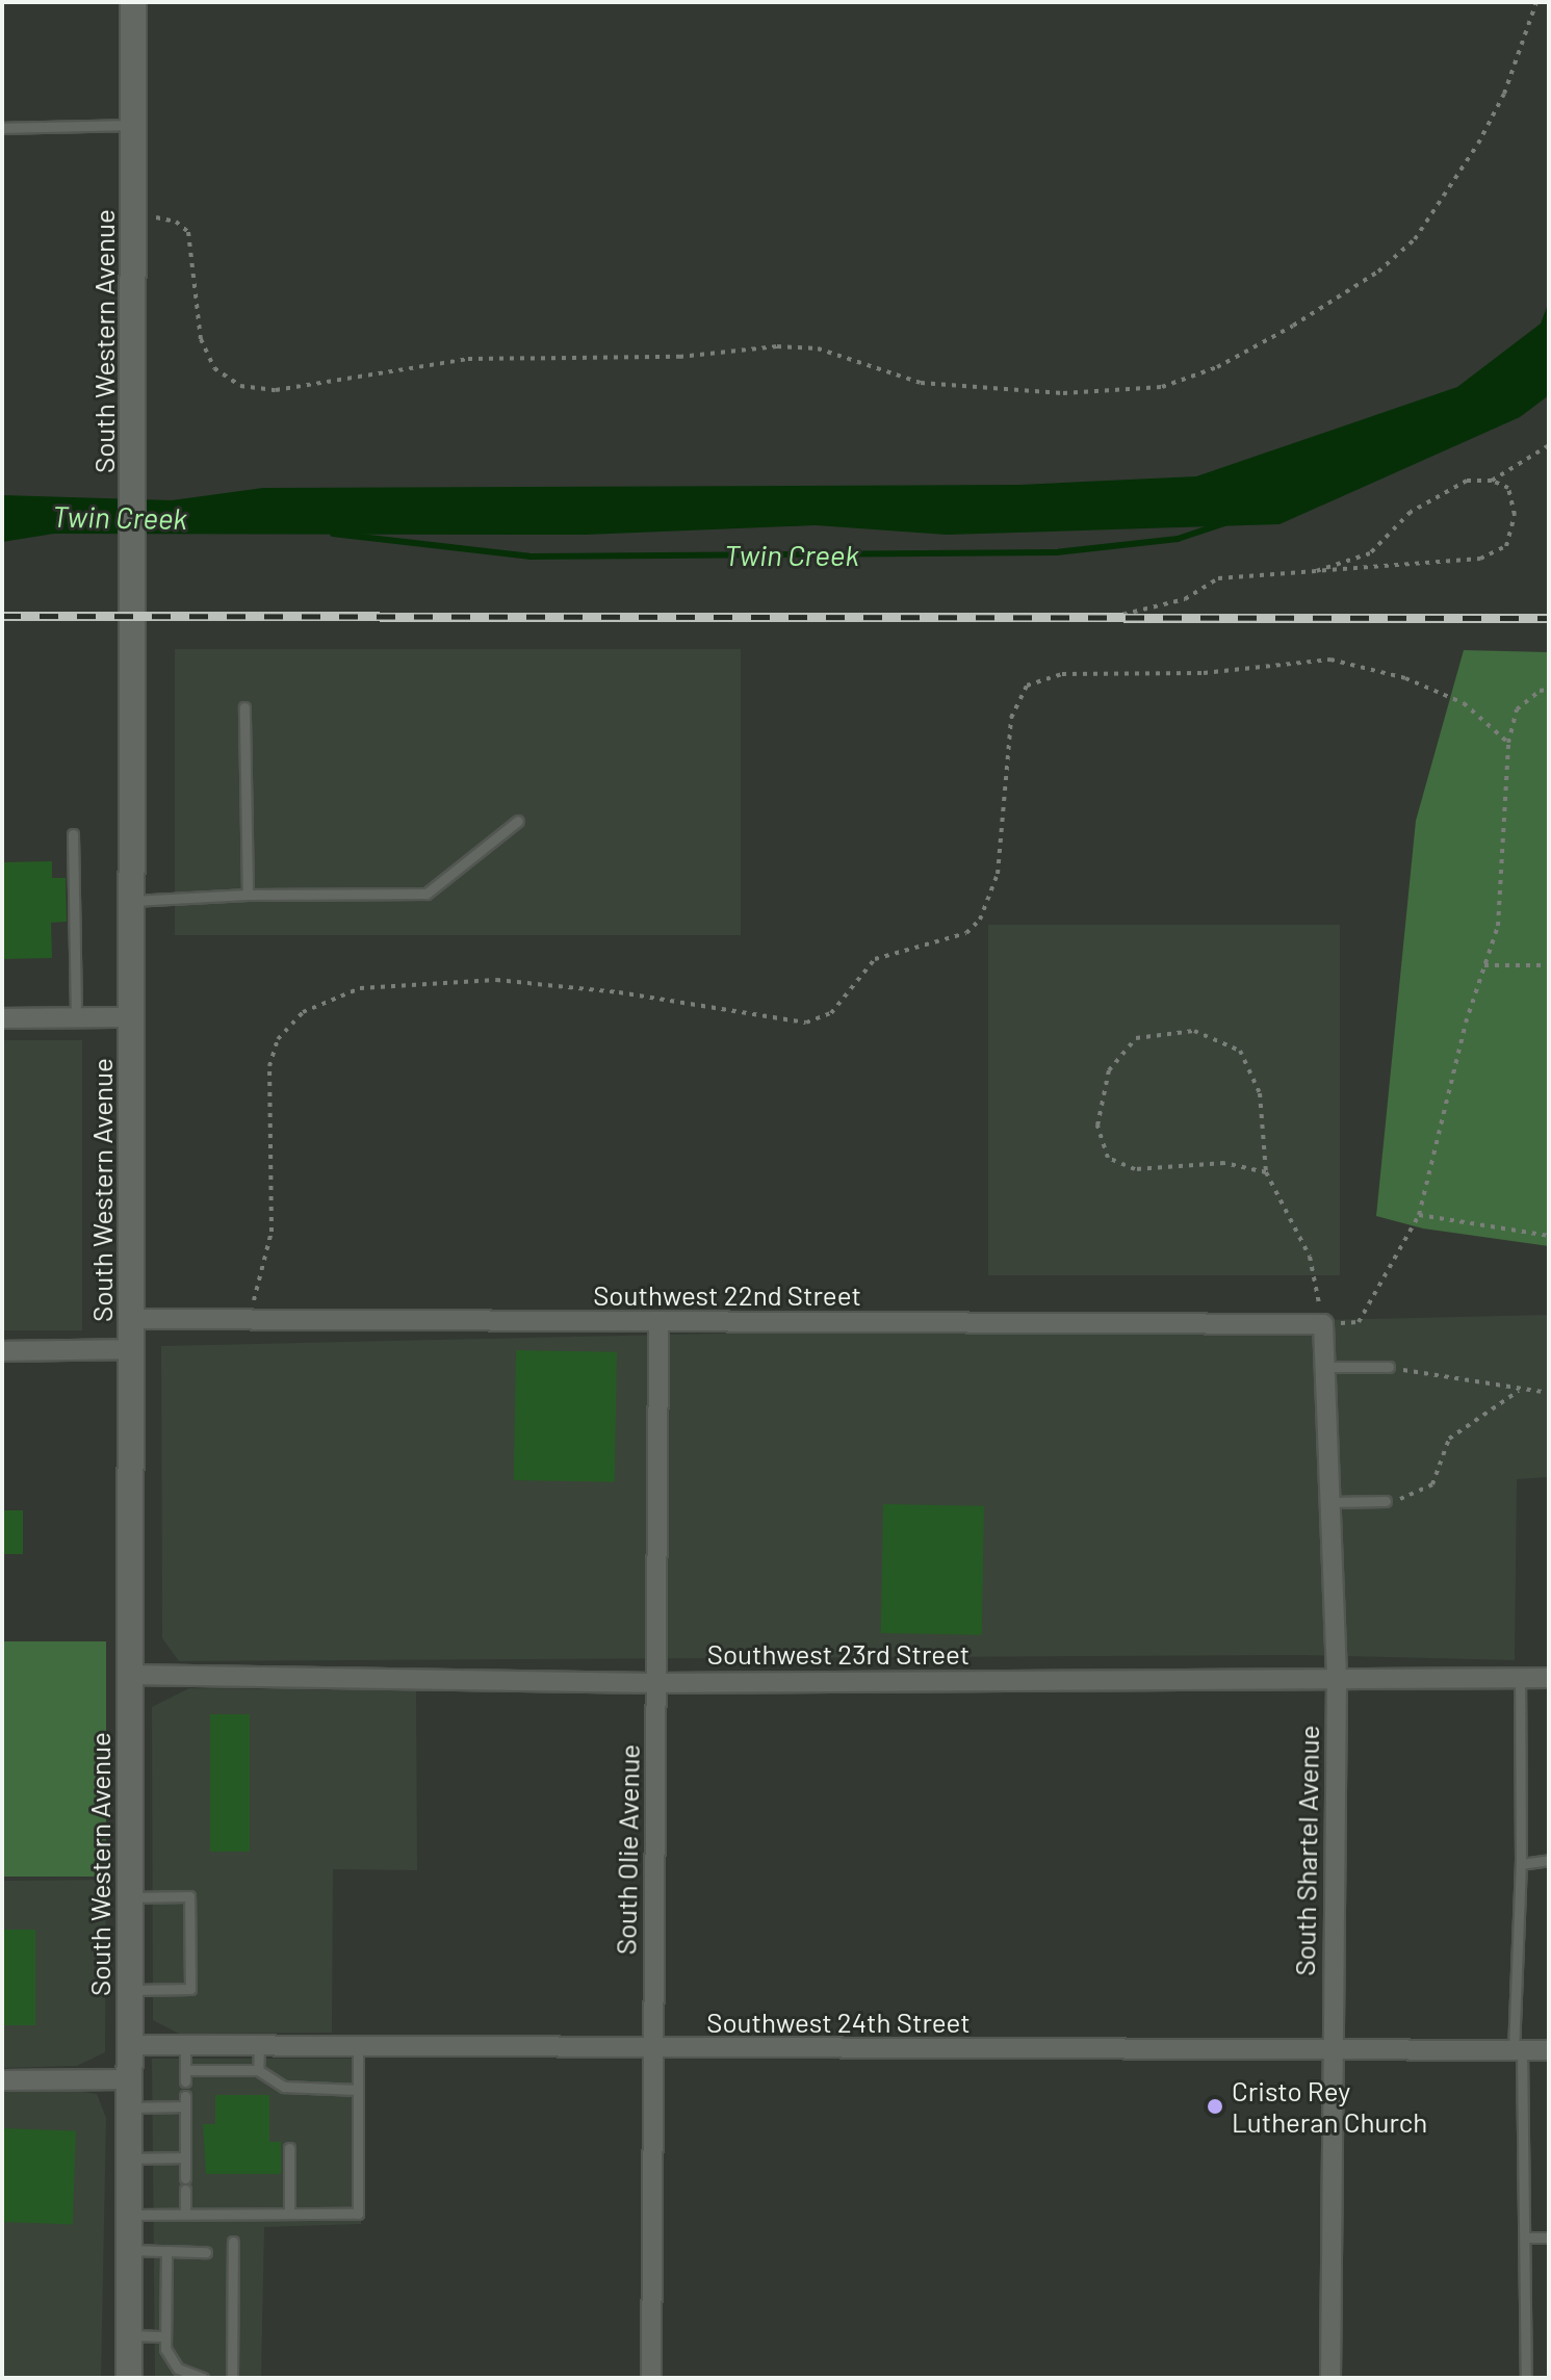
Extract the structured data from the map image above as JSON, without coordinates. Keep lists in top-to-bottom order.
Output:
{
  "streets": {
    "main road": ["South Western Avenue"],
    "street": [
      "Southwest 22nd Street",
      "Southwest 23rd Street",
      "South Olie Avenue",
      "South Shartel Avenue",
      "Southwest 24th Street"
    ]
  },
  "crossings": [
    ["South Western Avenue", "Southwest 22nd Street"],
    ["South Western Avenue", "Southwest 23rd Street"],
    ["South Western Avenue", "Southwest 24th Street"],
    ["Southwest 22nd Street", "South Olie Avenue"],
    ["Southwest 22nd Street", "South Shartel Avenue"],
    ["Southwest 23rd Street", "South Olie Avenue"],
    ["Southwest 23rd Street", "South Shartel Avenue"],
    ["South Olie Avenue", "Southwest 24th Street"],
    ["South Shartel Avenue", "Southwest 24th Street"]
  ],
  "water": ["Twin Creek"],
  "places": ["Cristo Rey Lutheran Church"]
}
